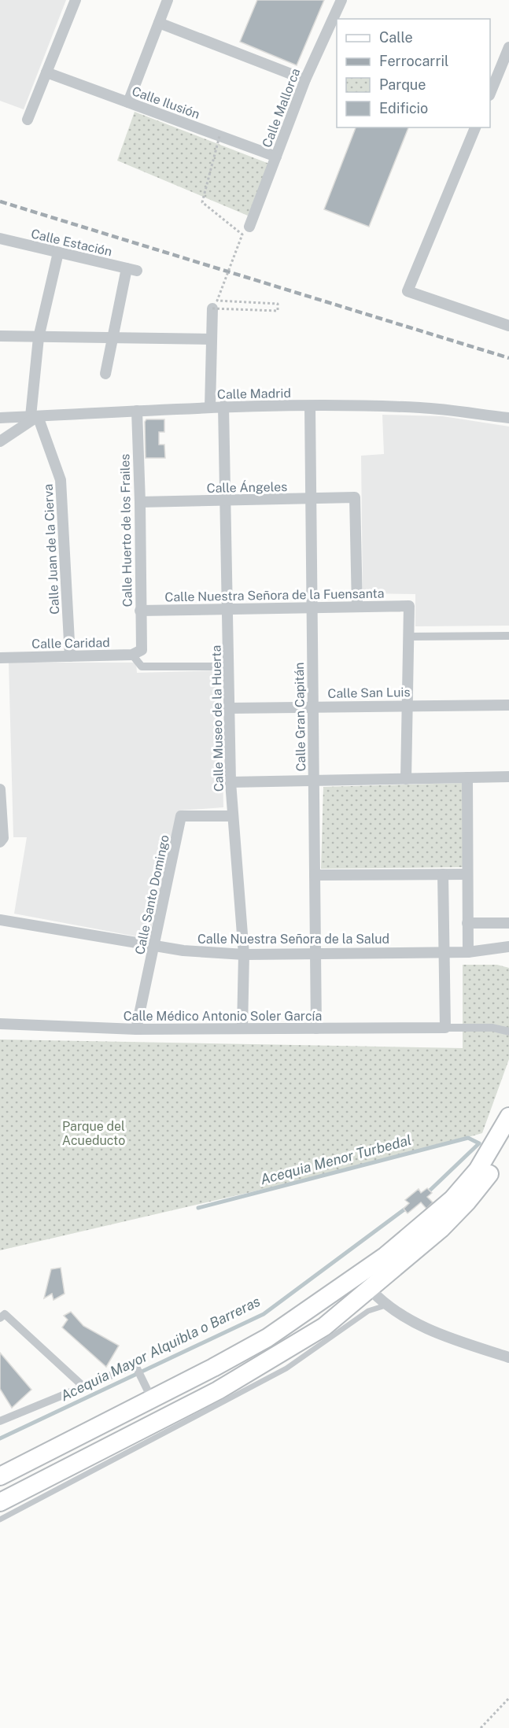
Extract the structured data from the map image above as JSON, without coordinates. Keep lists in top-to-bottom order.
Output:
{
  "streets": {
    "street": [
      "Calle Ilusión",
      "Calle Mallorca",
      "Calle Estación",
      "Calle Madrid",
      "Calle Ángeles",
      "Calle Huerto de los Frailes",
      "Calle Juan de la Cierva",
      "Calle Nuestra Señora de la Fuensanta",
      "Calle Caridad",
      "Calle San Luis",
      "Calle Gran Capitán",
      "Calle Museo de la Huerta",
      "Calle Santo Domingo",
      "Calle Nuestra Señora de la Salud",
      "Calle Médico Antonio Soler García"
    ]
  },
  "crossings": [
    ["Calle Ilusión", "Calle Mallorca"],
    ["Calle Madrid", "Calle Huerto de los Frailes"],
    ["Calle Madrid", "Calle Juan de la Cierva"],
    ["Calle Madrid", "Calle Gran Capitán"],
    ["Calle Madrid", "Calle Museo de la Huerta"],
    ["Calle Ángeles", "Calle Huerto de los Frailes"],
    ["Calle Ángeles", "Calle Nuestra Señora de la Fuensanta"],
    ["Calle Ángeles", "Calle Gran Capitán"],
    ["Calle Ángeles", "Calle Museo de la Huerta"],
    ["Calle Huerto de los Frailes", "Calle Nuestra Señora de la Fuensanta"],
    ["Calle Huerto de los Frailes", "Calle Caridad"],
    ["Calle Juan de la Cierva", "Calle Caridad"],
    ["Calle Nuestra Señora de la Fuensanta", "Calle Gran Capitán"],
    ["Calle Nuestra Señora de la Fuensanta", "Calle Museo de la Huerta"],
    ["Calle San Luis", "Calle Gran Capitán"],
    ["Calle San Luis", "Calle Museo de la Huerta"],
    ["Calle Gran Capitán", "Calle Nuestra Señora de la Salud"],
    ["Calle Gran Capitán", "Calle Médico Antonio Soler García"],
    ["Calle Museo de la Huerta", "Calle Santo Domingo"],
    ["Calle Museo de la Huerta", "Calle Nuestra Señora de la Salud"],
    ["Calle Museo de la Huerta", "Calle Médico Antonio Soler García"],
    ["Calle Santo Domingo", "Calle Nuestra Señora de la Salud"],
    ["Calle Santo Domingo", "Calle Médico Antonio Soler García"]
  ],
  "water": ["Acequia Menor Turbedal", "Acequia Mayor Alquibla o Barreras"],
  "parks": ["Parque del Acueducto"],
  "legend": [
    "Calle",
    "Ferrocarril",
    "Parque",
    "Edificio"
  ]
}
